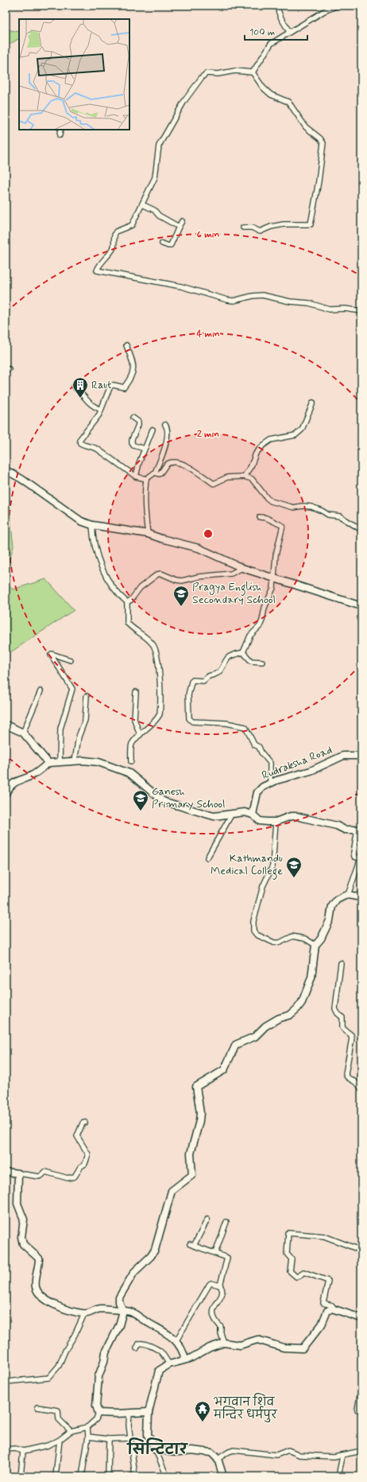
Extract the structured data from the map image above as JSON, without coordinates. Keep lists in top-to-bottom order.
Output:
{
  "streets": {
    "street": ["Rudraksha Road"]
  },
  "districts": ["सिन्टिटार"],
  "places": {
    "building": ["Raut"],
    "school or university": ["Pragya English Secondary School", "Ganesh Primary School", "Kathmandu Medical College"],
    "temple": ["भगवान शिव मन्दिर धर्मपुर"]
  },
  "scale_bar": "100 m",
  "rings": ["6 min", "4 min", "2 min"]
}
